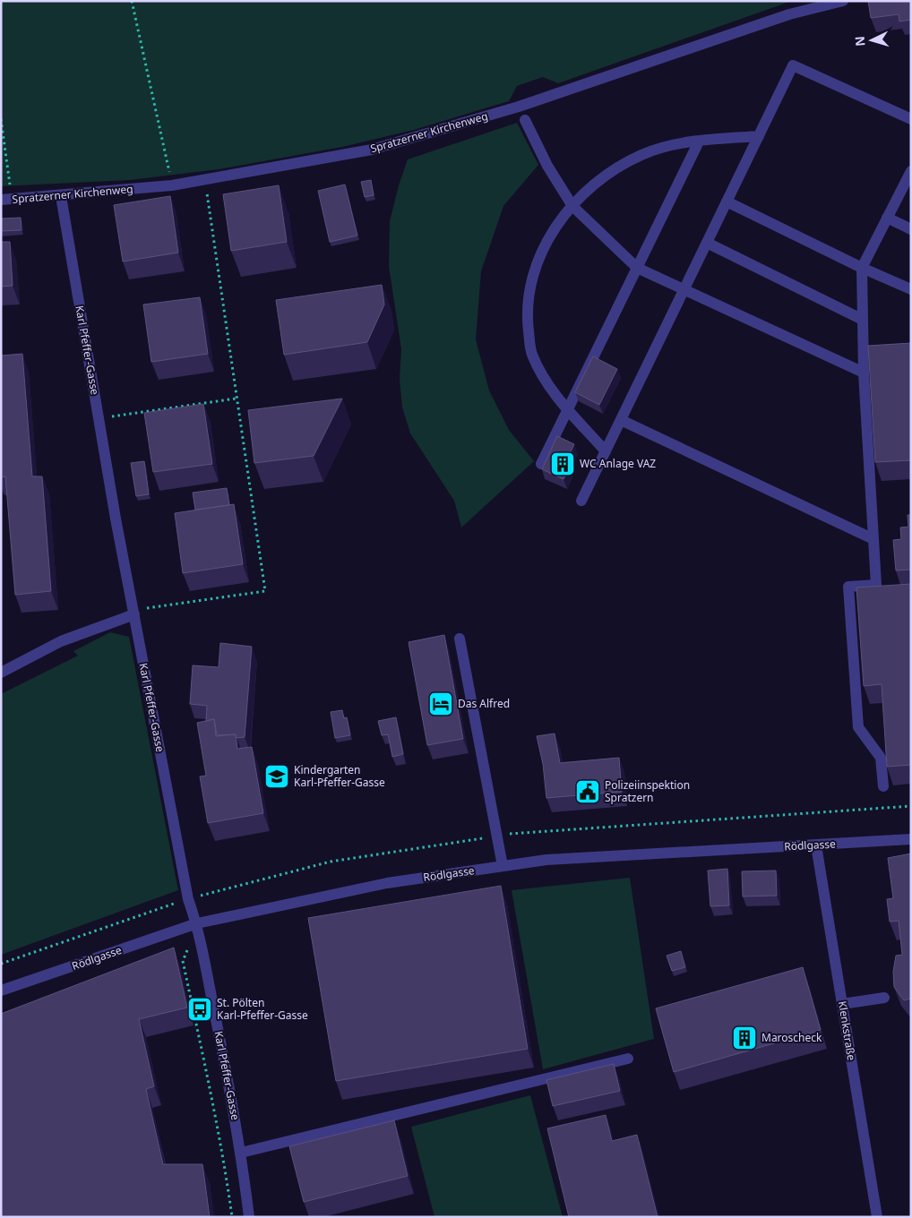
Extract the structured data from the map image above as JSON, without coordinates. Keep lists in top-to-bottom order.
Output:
{
  "streets": {
    "street": [
      "Spratzerner Kirchenweg",
      "Karl Pfeffer-Gasse",
      "Rödlgasse",
      "Klenkstraße"
    ]
  },
  "crossings": [
    ["Spratzerner Kirchenweg", "Karl Pfeffer-Gasse"],
    ["Karl Pfeffer-Gasse", "Rödlgasse"],
    ["Rödlgasse", "Klenkstraße"]
  ],
  "places": {
    "building": ["WC Anlage VAZ", "Maroscheck"],
    "hotel": ["Das Alfred"],
    "school or university": ["Kindergarten Karl-Pfeffer-Gasse"],
    "public building": ["Polizeiinspektion Spratzern"],
    "bus stop": ["St. Pölten Karl-Pfeffer-Gasse"]
  },
  "north": "left"
}
